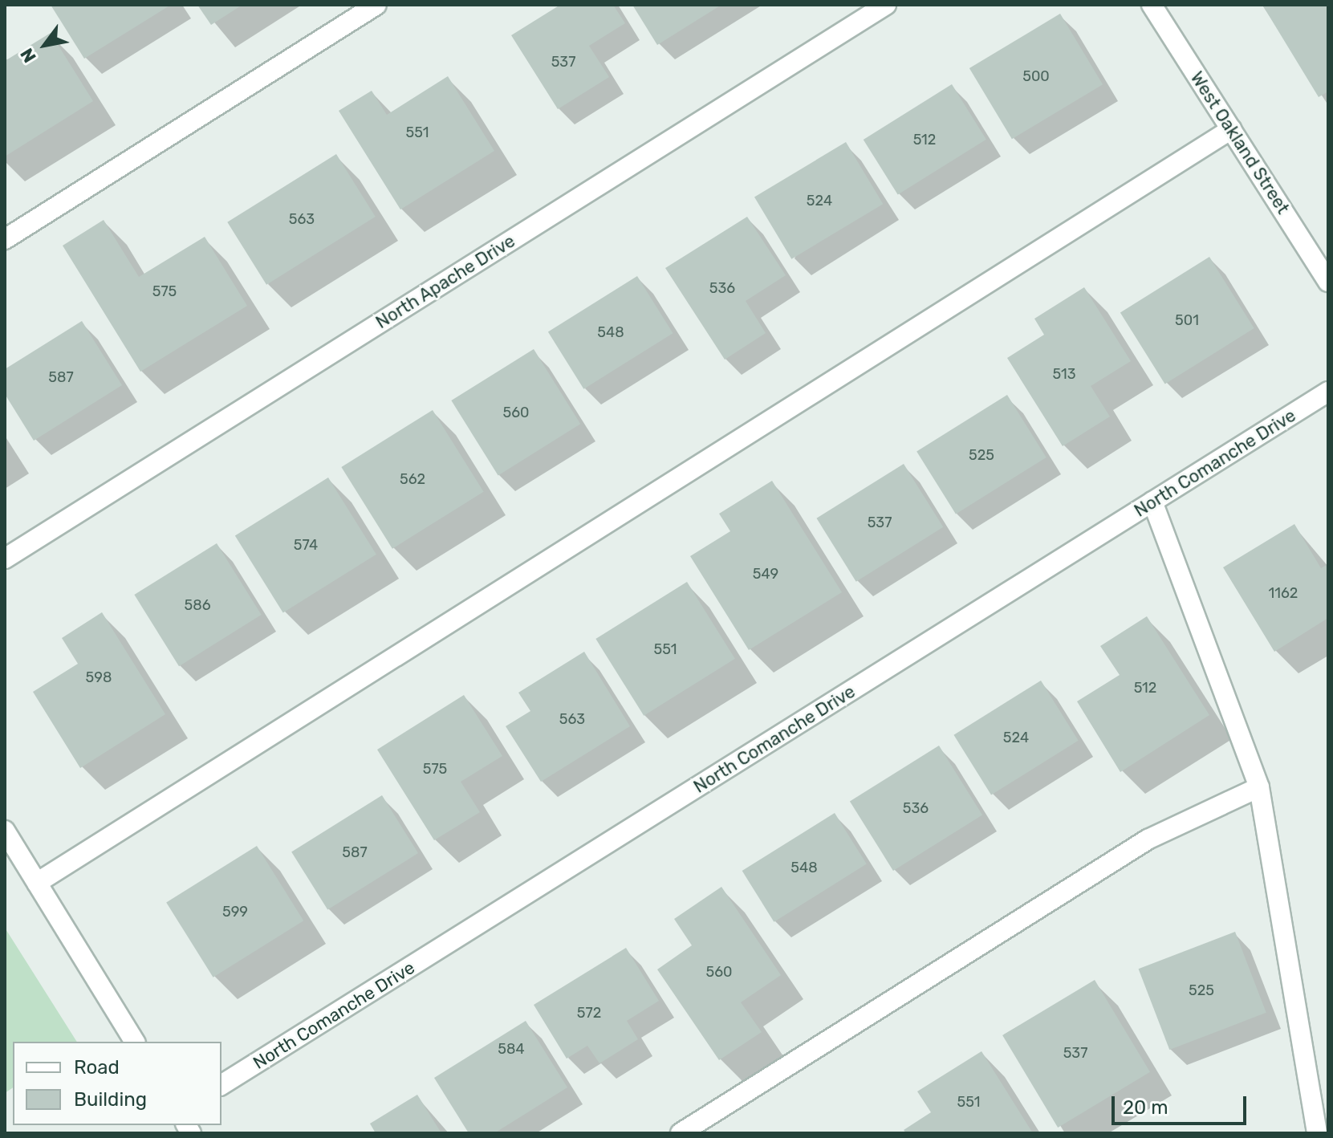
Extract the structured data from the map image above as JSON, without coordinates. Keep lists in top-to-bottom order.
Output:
{
  "streets": {
    "street": ["West Oakland Street", "North Apache Drive", "North Comanche Drive"]
  },
  "house_numbers": [
    "537",
    "500",
    "551",
    "512",
    "524",
    "563",
    "536",
    "575",
    "501",
    "548",
    "513",
    "587",
    "560",
    "525",
    "562",
    "537",
    "574",
    "549",
    "1162",
    "586",
    "551",
    "598",
    "512",
    "563",
    "524",
    "575",
    "536",
    "587",
    "548",
    "599",
    "560",
    "525",
    "572",
    "584",
    "537",
    "551"
  ],
  "legend": ["Road", "Building"],
  "scale_bar": "20 m",
  "north": "bottom left"
}
